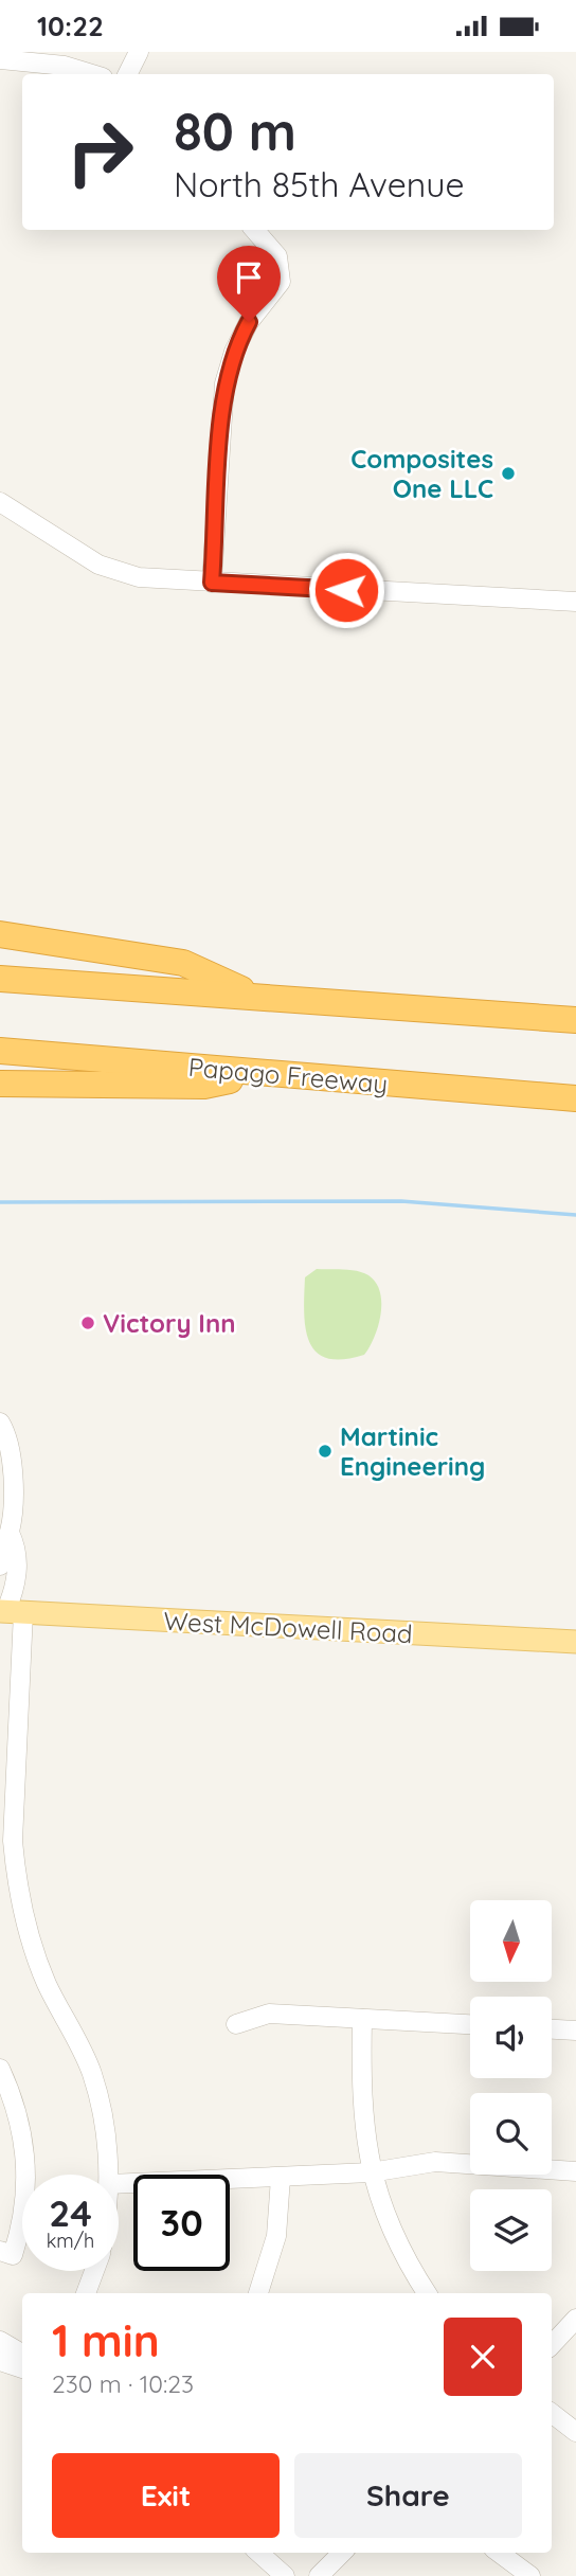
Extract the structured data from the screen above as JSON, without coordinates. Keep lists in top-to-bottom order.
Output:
{
  "streets": {
    "highway": ["Papago Freeway"],
    "main road": ["West McDowell Road"]
  },
  "places": ["Composites One LLC", "Victory Inn", "Martinic Engineering"],
  "north": "bottom",
  "page": {
    "status": "10:22",
    "turn": ["80 m", "North 85th Avenue"],
    "speed": "24 km/h",
    "limit": "30",
    "heading": ["1 min", "230 m · 10:23"],
    "buttons": ["Exit", "Share"]
  }
}
